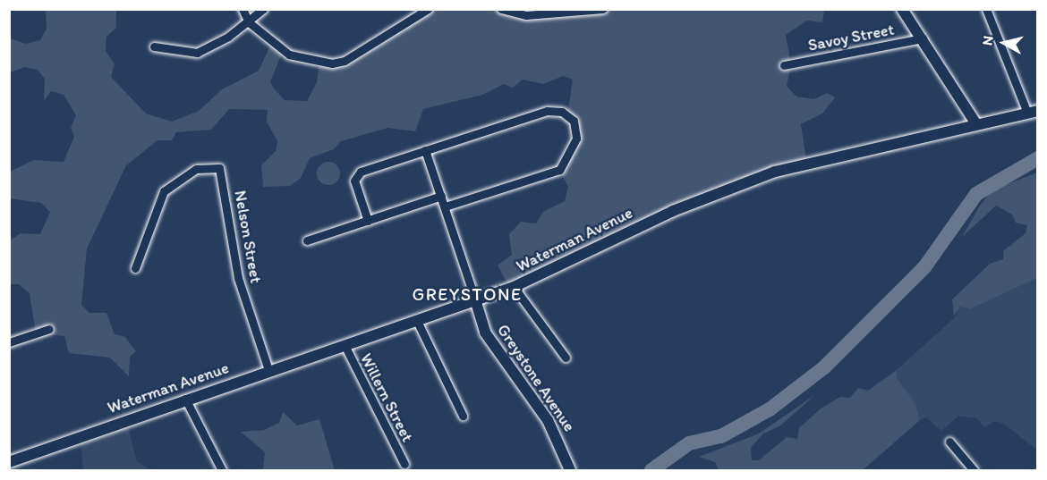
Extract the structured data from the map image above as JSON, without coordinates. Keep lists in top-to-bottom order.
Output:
{
  "streets": {
    "main road": ["Waterman Avenue", "Greystone Avenue"],
    "street": ["Savoy Street", "Nelson Street", "Willern Street"]
  },
  "crossings": [
    ["Nelson Street", "Waterman Avenue"],
    ["Waterman Avenue", "Greystone Avenue"],
    ["Waterman Avenue", "Willern Street"]
  ],
  "districts": ["GREYSTONE"],
  "north": "left"
}
